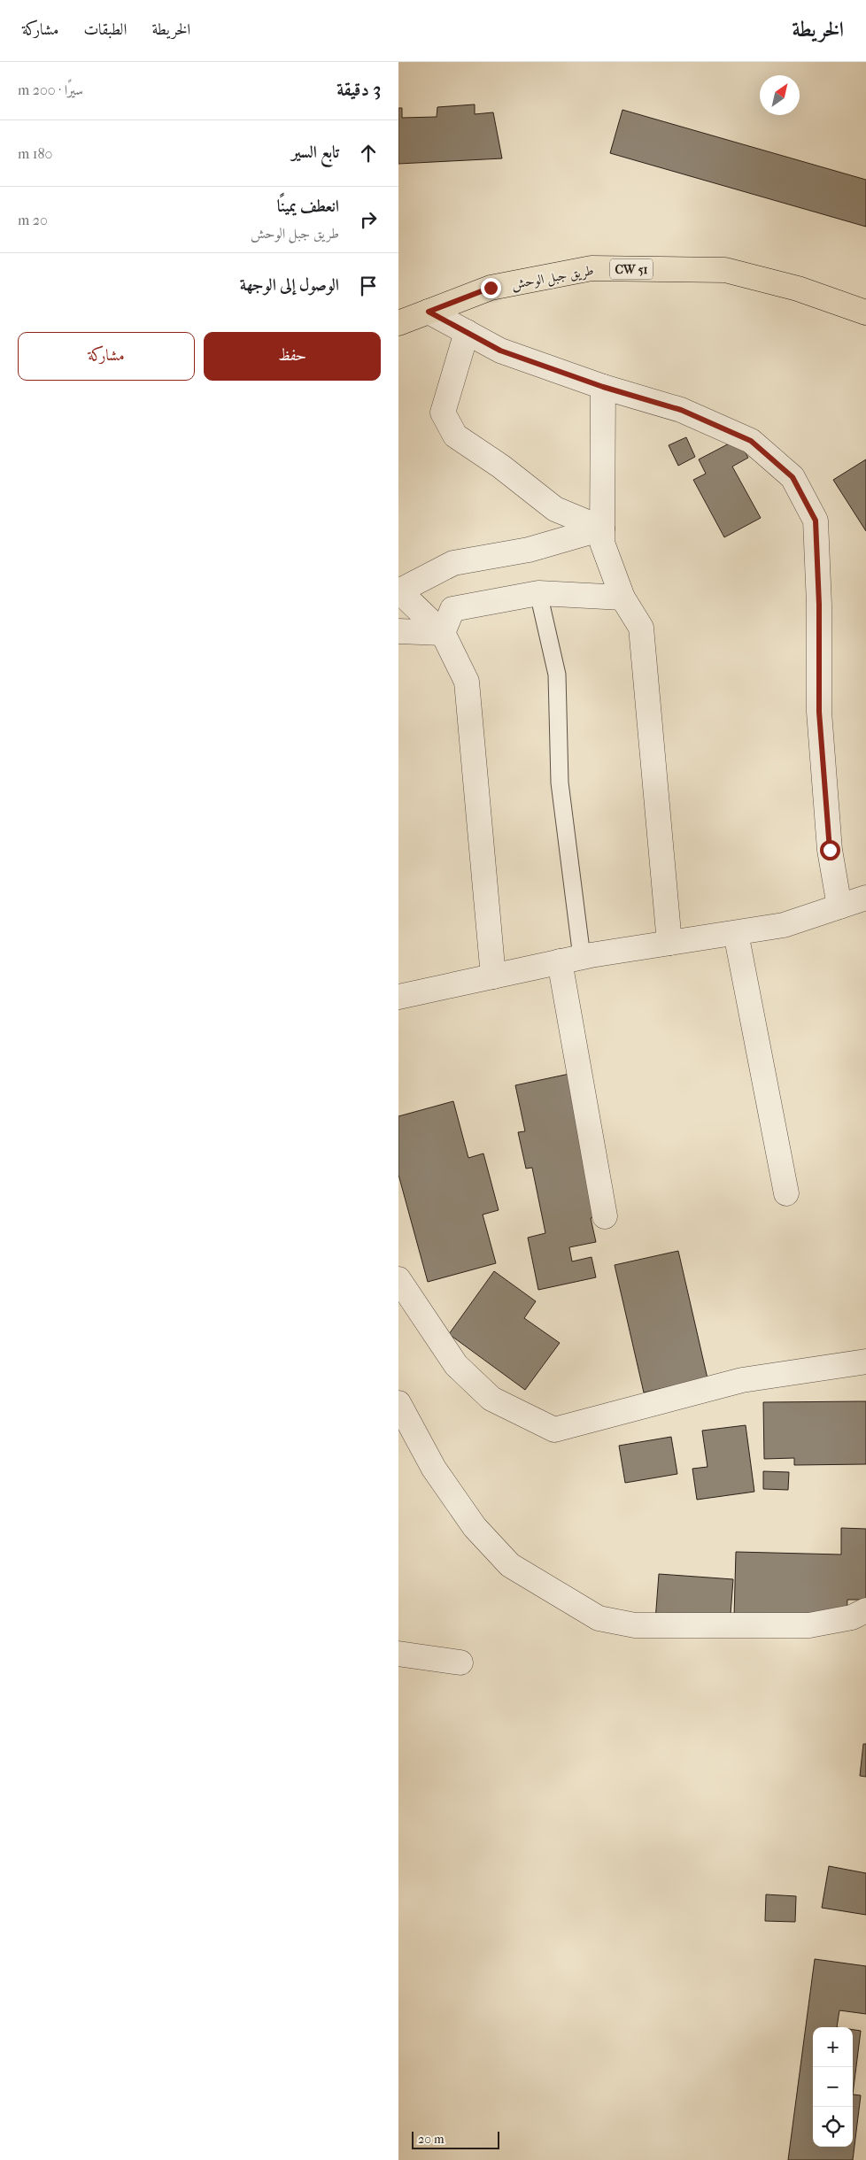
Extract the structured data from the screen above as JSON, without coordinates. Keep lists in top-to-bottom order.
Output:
{
  "streets": {
    "main road": ["CW 51", "طريق جبل الوحش"]
  },
  "scale_bar": "20 m",
  "north": "top right",
  "page": {
    "header": "الخريطة",
    "nav": ["الخريطة", "الطبقات", "مشاركة"],
    "heading": ["3 دقيقة", "سيرًا · 200 m"],
    "list": [
      ["تابع السير", "180 m"],
      ["انعطف يمينًا", "طريق جبل الوحش", "20 m"],
      "الوصول إلى الوجهة"
    ],
    "buttons": ["حفظ", "مشاركة"],
    "map_buttons": ["+", "−"],
    "scale": "20 m"
  }
}
